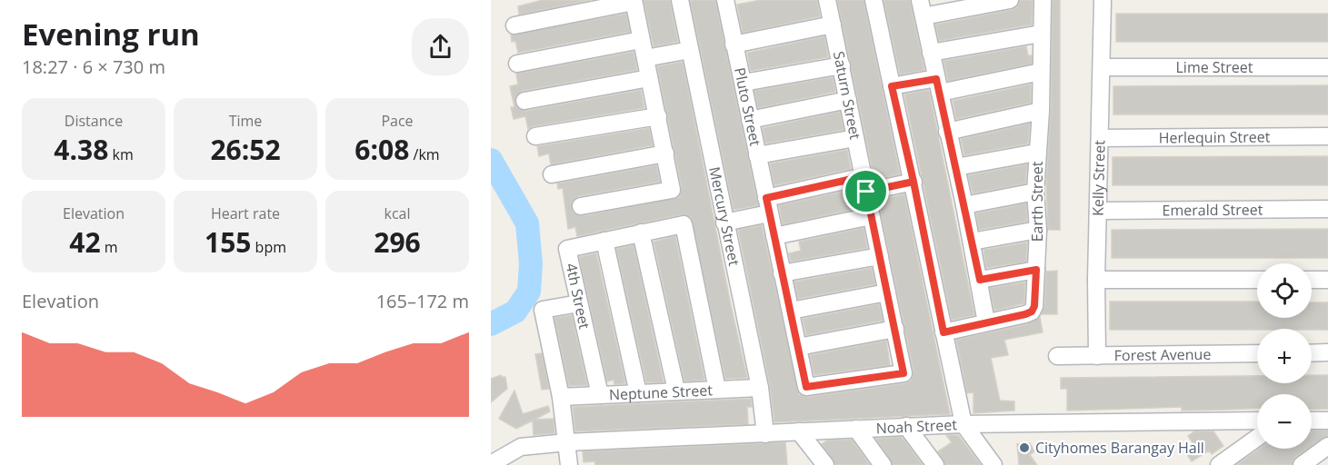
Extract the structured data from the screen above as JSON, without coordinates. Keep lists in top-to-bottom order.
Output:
{
  "streets": {
    "street": [
      "Lime Street",
      "Saturn Street",
      "Pluto Street",
      "Herlequin Street",
      "Kelly Street",
      "Earth Street",
      "Emerald Street",
      "Mercury Street",
      "4th Street",
      "Forest Avenue",
      "Neptune Street",
      "Noah Street"
    ]
  },
  "crossings": [
    ["Lime Street", "Kelly Street"],
    ["Saturn Street", "Pluto Street"],
    ["Herlequin Street", "Kelly Street"],
    ["Kelly Street", "Emerald Street"],
    ["Kelly Street", "Forest Avenue"],
    ["Mercury Street", "Neptune Street"],
    ["Mercury Street", "Noah Street"],
    ["4th Street", "Neptune Street"]
  ],
  "places": ["Cityhomes Barangay Hall"],
  "page": {
    "heading": ["Evening run", "18:27 · 6 × 730 m"],
    "stats": [
      ["Distance", "4.38 km"],
      ["Time", "26:52"],
      ["Pace", "6:08 /km"],
      ["Elevation", "42 m"],
      ["Heart rate", "155 bpm"],
      ["kcal", "296"]
    ],
    "map_buttons": ["+", "−"],
    "chart": ["Elevation", "165–172 m"]
  }
}
